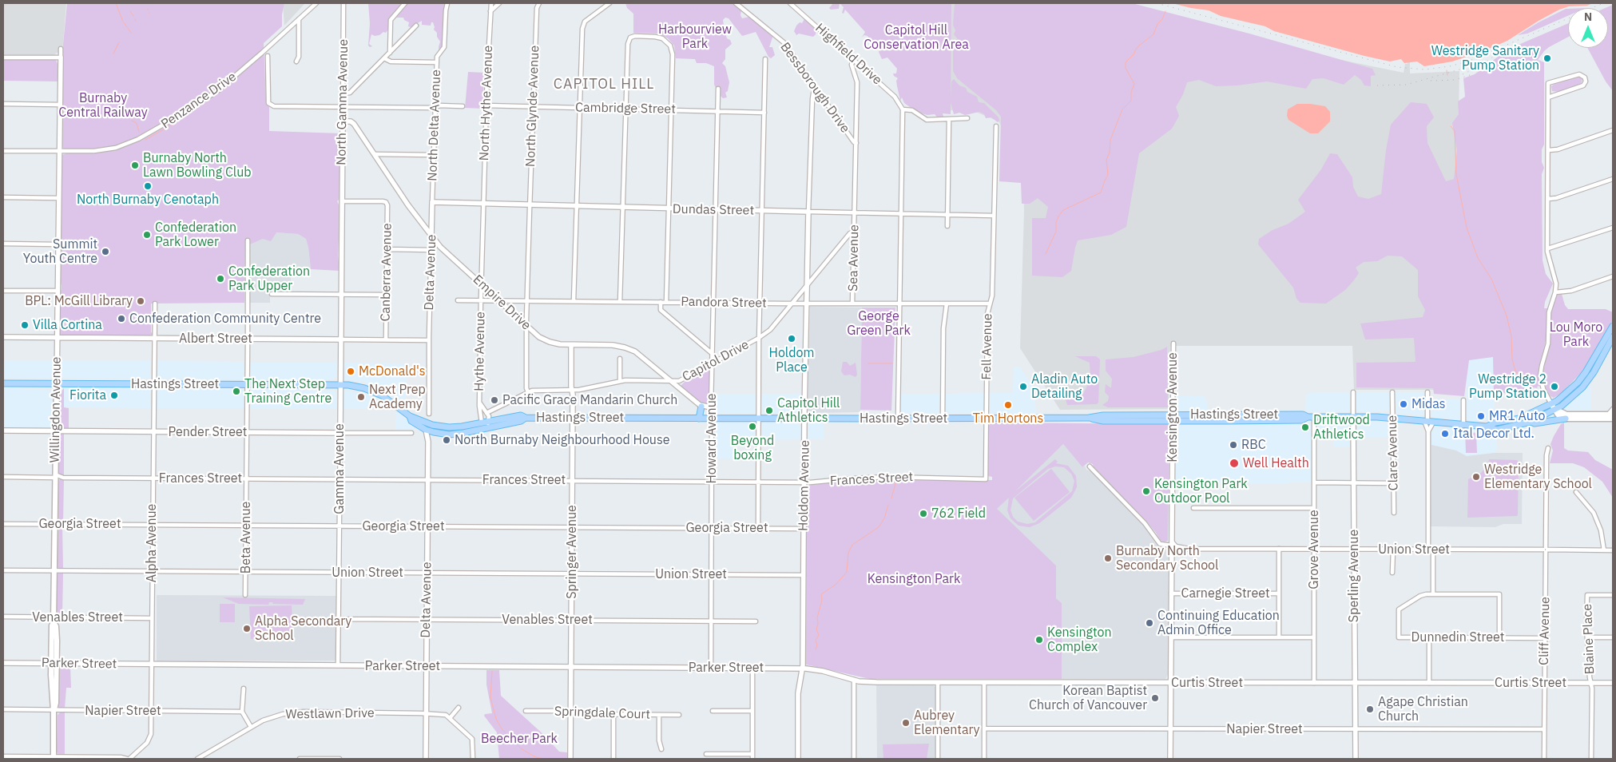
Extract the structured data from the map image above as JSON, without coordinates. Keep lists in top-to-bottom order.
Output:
{
  "streets": {
    "main road": ["Hastings Street", "Willingdon Avenue"],
    "street": [
      "Highfield Drive",
      "Bessborough Drive",
      "Penzance Drive",
      "North Gamma Avenue",
      "North Hythe Avenue",
      "North Glynde Avenue",
      "Cambridge Street",
      "North Delta Avenue",
      "Dundas Street",
      "Sea Avenue",
      "Canberra Avenue",
      "Delta Avenue",
      "Empire Drive",
      "Pandora Street",
      "Albert Street",
      "Fell Avenue",
      "Hythe Avenue",
      "Capitol Drive",
      "Kensington Avenue",
      "Pender Street",
      "Howard Avenue",
      "Clare Avenue",
      "Gamma Avenue",
      "Frances Street",
      "Holdom Avenue",
      "Georgia Street",
      "Beta Avenue",
      "Alpha Avenue",
      "Grove Avenue",
      "Union Street",
      "Springer Avenue",
      "Sperling Avenue",
      "Carnegie Street",
      "Venables Street",
      "Cliff Avenue",
      "Dunnedin Street",
      "Blaine Place",
      "Parker Street",
      "Curtis Street",
      "Napier Street",
      "Springdale Court",
      "Westlawn Drive"
    ]
  },
  "crossings": [
    ["Highfield Drive", "Sea Avenue"],
    ["Bessborough Drive", "Sea Avenue"],
    ["Penzance Drive", "Willingdon Avenue"],
    ["North Gamma Avenue", "Canberra Avenue"],
    ["North Gamma Avenue", "Empire Drive"],
    ["North Gamma Avenue", "Gamma Avenue"],
    ["North Hythe Avenue", "Cambridge Street"],
    ["North Hythe Avenue", "Dundas Street"],
    ["North Hythe Avenue", "Hythe Avenue"],
    ["North Glynde Avenue", "Cambridge Street"],
    ["North Glynde Avenue", "Dundas Street"],
    ["North Glynde Avenue", "Empire Drive"],
    ["North Glynde Avenue", "Pandora Street"],
    ["North Glynde Avenue", "Capitol Drive"],
    ["Cambridge Street", "Howard Avenue"],
    ["North Delta Avenue", "Dundas Street"],
    ["North Delta Avenue", "Delta Avenue"],
    ["Dundas Street", "Sea Avenue"],
    ["Dundas Street", "Delta Avenue"],
    ["Dundas Street", "Fell Avenue"],
    ["Dundas Street", "Hythe Avenue"],
    ["Dundas Street", "Howard Avenue"],
    ["Dundas Street", "Holdom Avenue"],
    ["Sea Avenue", "Pandora Street"],
    ["Sea Avenue", "Capitol Drive"],
    ["Canberra Avenue", "Albert Street"],
    ["Canberra Avenue", "Gamma Avenue"],
    ["Delta Avenue", "Empire Drive"],
    ["Delta Avenue", "Albert Street"],
    ["Delta Avenue", "Hastings Street"],
    ["Delta Avenue", "Frances Street"],
    ["Delta Avenue", "Georgia Street"],
    ["Delta Avenue", "Union Street"],
    ["Delta Avenue", "Venables Street"],
    ["Delta Avenue", "Parker Street"],
    ["Delta Avenue", "Westlawn Drive"],
    ["Empire Drive", "Pandora Street"],
    ["Empire Drive", "Hythe Avenue"],
    ["Empire Drive", "Capitol Drive"],
    ["Empire Drive", "Springer Avenue"],
    ["Pandora Street", "Fell Avenue"],
    ["Pandora Street", "Hythe Avenue"],
    ["Pandora Street", "Capitol Drive"],
    ["Pandora Street", "Howard Avenue"],
    ["Pandora Street", "Holdom Avenue"],
    ["Albert Street", "Willingdon Avenue"],
    ["Albert Street", "Gamma Avenue"],
    ["Albert Street", "Beta Avenue"],
    ["Albert Street", "Alpha Avenue"],
    ["Fell Avenue", "Hastings Street"],
    ["Fell Avenue", "Frances Street"],
    ["Hythe Avenue", "Capitol Drive"],
    ["Hythe Avenue", "Hastings Street"],
    ["Capitol Drive", "Howard Avenue"],
    ["Capitol Drive", "Holdom Avenue"],
    ["Capitol Drive", "Springer Avenue"],
    ["Hastings Street", "Kensington Avenue"],
    ["Hastings Street", "Willingdon Avenue"],
    ["Hastings Street", "Howard Avenue"],
    ["Hastings Street", "Clare Avenue"],
    ["Hastings Street", "Gamma Avenue"],
    ["Hastings Street", "Holdom Avenue"],
    ["Hastings Street", "Beta Avenue"],
    ["Hastings Street", "Alpha Avenue"],
    ["Hastings Street", "Grove Avenue"],
    ["Hastings Street", "Springer Avenue"],
    ["Hastings Street", "Sperling Avenue"],
    ["Kensington Avenue", "Union Street"],
    ["Kensington Avenue", "Carnegie Street"],
    ["Kensington Avenue", "Curtis Street"],
    ["Kensington Avenue", "Napier Street"],
    ["Willingdon Avenue", "Pender Street"],
    ["Willingdon Avenue", "Frances Street"],
    ["Willingdon Avenue", "Georgia Street"],
    ["Willingdon Avenue", "Union Street"],
    ["Willingdon Avenue", "Venables Street"],
    ["Willingdon Avenue", "Parker Street"],
    ["Willingdon Avenue", "Napier Street"],
    ["Pender Street", "Gamma Avenue"],
    ["Pender Street", "Beta Avenue"],
    ["Pender Street", "Alpha Avenue"],
    ["Howard Avenue", "Frances Street"],
    ["Howard Avenue", "Georgia Street"],
    ["Howard Avenue", "Union Street"],
    ["Howard Avenue", "Venables Street"],
    ["Howard Avenue", "Parker Street"],
    ["Gamma Avenue", "Frances Street"],
    ["Gamma Avenue", "Georgia Street"],
    ["Gamma Avenue", "Union Street"],
    ["Gamma Avenue", "Venables Street"],
    ["Gamma Avenue", "Parker Street"],
    ["Frances Street", "Holdom Avenue"],
    ["Frances Street", "Beta Avenue"],
    ["Frances Street", "Alpha Avenue"],
    ["Frances Street", "Springer Avenue"],
    ["Holdom Avenue", "Georgia Street"],
    ["Holdom Avenue", "Union Street"],
    ["Holdom Avenue", "Parker Street"],
    ["Holdom Avenue", "Curtis Street"],
    ["Georgia Street", "Beta Avenue"],
    ["Georgia Street", "Alpha Avenue"],
    ["Georgia Street", "Springer Avenue"],
    ["Beta Avenue", "Union Street"],
    ["Alpha Avenue", "Union Street"],
    ["Alpha Avenue", "Venables Street"],
    ["Alpha Avenue", "Parker Street"],
    ["Alpha Avenue", "Napier Street"],
    ["Grove Avenue", "Union Street"],
    ["Grove Avenue", "Curtis Street"],
    ["Union Street", "Springer Avenue"],
    ["Union Street", "Sperling Avenue"],
    ["Union Street", "Cliff Avenue"],
    ["Springer Avenue", "Venables Street"],
    ["Springer Avenue", "Parker Street"],
    ["Springer Avenue", "Springdale Court"],
    ["Sperling Avenue", "Curtis Street"],
    ["Sperling Avenue", "Napier Street"],
    ["Cliff Avenue", "Dunnedin Street"],
    ["Cliff Avenue", "Curtis Street"],
    ["Cliff Avenue", "Napier Street"],
    ["Blaine Place", "Curtis Street"],
    ["Parker Street", "Curtis Street"]
  ],
  "districts": ["CAPITOL HILL"],
  "parks": [
    "Harbourview Park",
    "Capitol Hill Conservation Area",
    "Burnaby Central Railway",
    "George Green Park",
    "Lou Moro Park",
    "Kensington Park",
    "Beecher Park"
  ],
  "places": [
    "Westridge Sanitary Pump Station",
    "Burnaby North Lawn Bowling Club",
    "North Burnaby Cenotaph",
    "Confederation Park Lower",
    "Summit Youth Centre",
    "Confederation Park Upper",
    "BPL: McGill Library",
    "Confederation Community Centre",
    "Villa Cortina",
    "Holdom Place",
    "McDonald's",
    "Aladin Auto Detailing",
    "Westridge 2 Pump Station",
    "The Next Step Training Centre",
    "Fiorita",
    "Next Prep Academy",
    "Pacific Grace Mandarin Church",
    "Midas",
    "Tim Hortons",
    "Capitol Hill Athletics",
    "MR1 Auto",
    "Beyond boxing",
    "Driftwood Athletics",
    "Ital Decor Ltd.",
    "North Burnaby Neighbourhood House",
    "RBC",
    "Well Health",
    "Westridge Elementary School",
    "Kensington Park Outdoor Pool",
    "762 Field",
    "Burnaby North Secondary School",
    "Continuing Education Admin Office",
    "Alpha Secondary School",
    "Kensington Complex",
    "Korean Baptist Church of Vancouver",
    "Agape Christian Church",
    "Aubrey Elementary"
  ],
  "north": "top"
}
